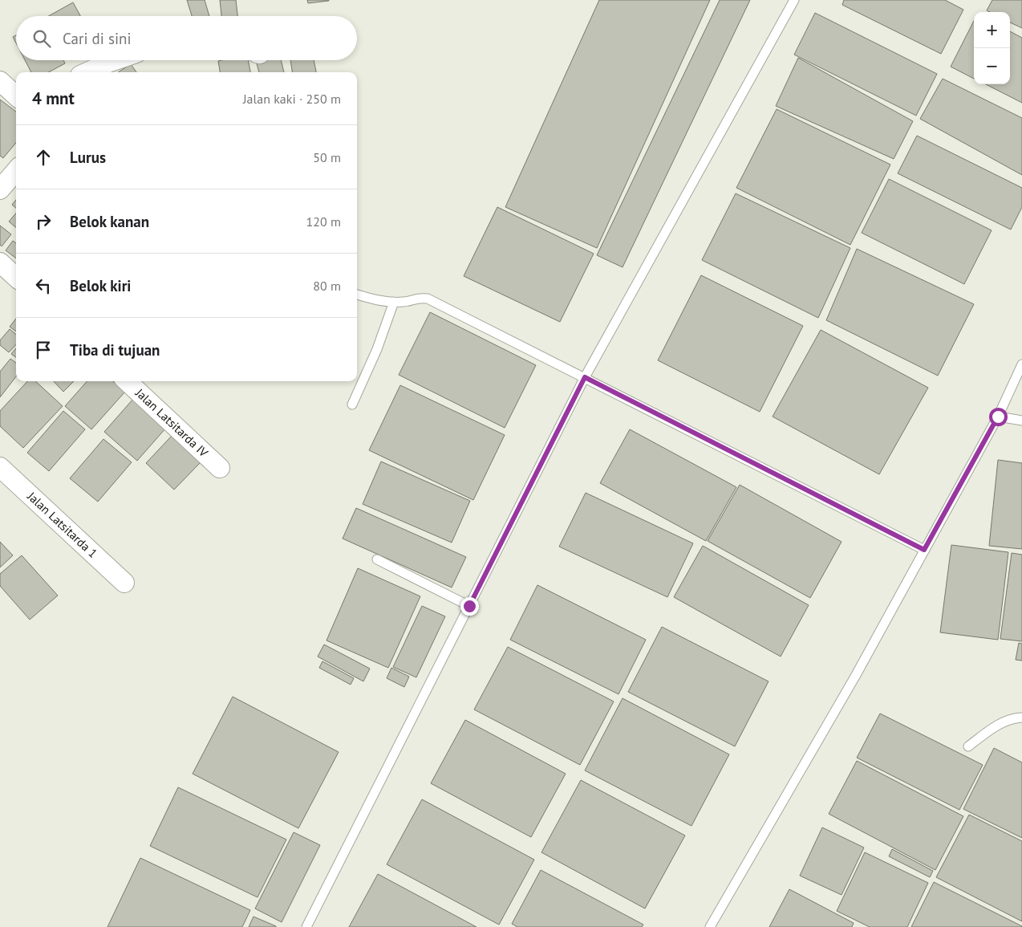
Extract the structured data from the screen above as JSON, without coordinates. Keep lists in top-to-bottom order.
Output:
{
  "streets": {
    "street": ["Jalan Latsitarda IV", "Jalan Latsitarda 1"]
  },
  "page": {
    "map_buttons": ["+", "−"],
    "search": "Cari di sini",
    "heading": ["4 mnt", "Jalan kaki · 250 m"],
    "list": [
      ["Lurus", "50 m"],
      ["Belok kanan", "120 m"],
      ["Belok kiri", "80 m"],
      "Tiba di tujuan"
    ]
  }
}
